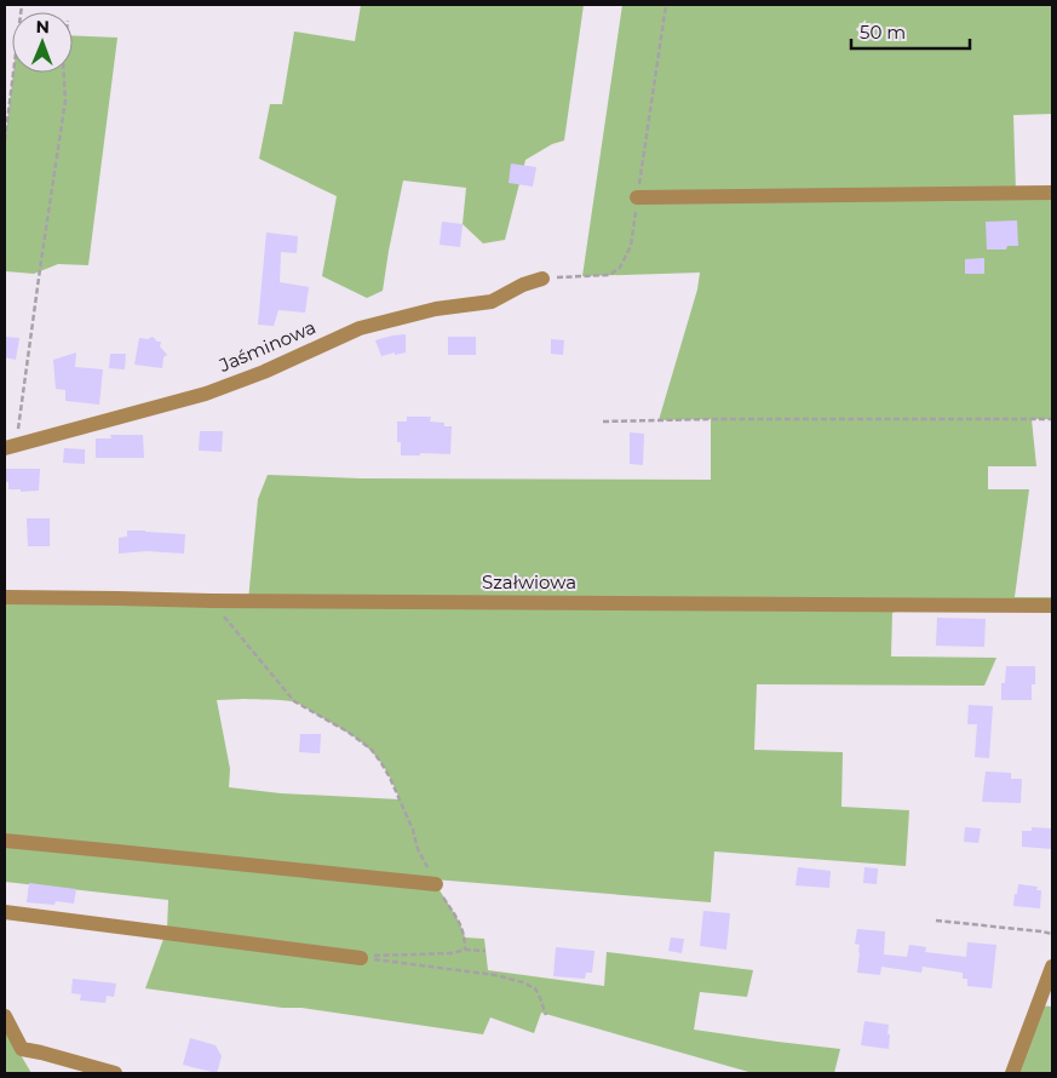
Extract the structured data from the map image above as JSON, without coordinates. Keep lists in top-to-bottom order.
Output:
{
  "streets": {
    "street": ["Jaśminowa", "Szałwiowa"]
  },
  "scale_bar": "50 m",
  "north": "top"
}
